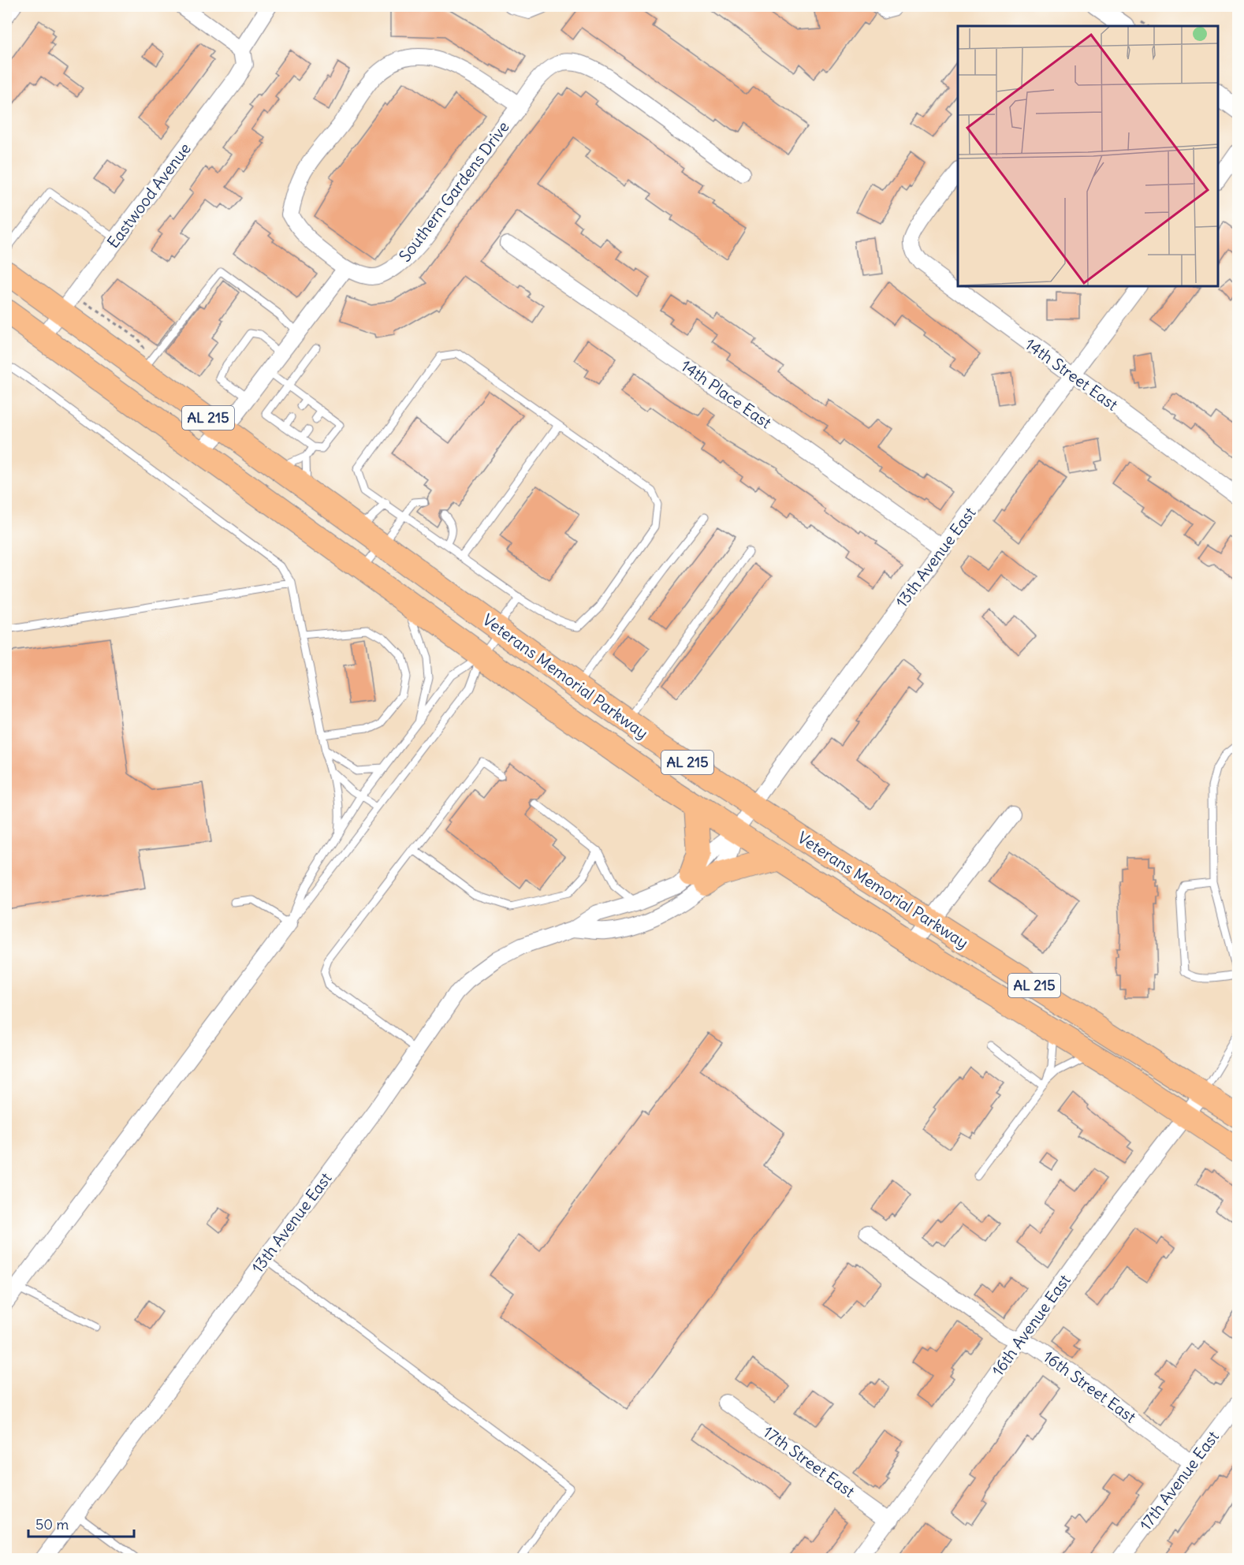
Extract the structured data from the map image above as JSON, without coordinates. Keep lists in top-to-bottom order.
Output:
{
  "streets": {
    "main road": ["AL 215", "Veterans Memorial Parkway"],
    "street": [
      "Southern Gardens Drive",
      "Eastwood Avenue",
      "14th Street East",
      "14th Place East",
      "13th Avenue East",
      "16th Avenue East",
      "16th Street East",
      "17th Street East",
      "17th Avenue East"
    ]
  },
  "crossings": [
    ["Eastwood Avenue", "Veterans Memorial Parkway"],
    ["14th Street East", "13th Avenue East"],
    ["14th Place East", "13th Avenue East"],
    ["13th Avenue East", "Veterans Memorial Parkway"],
    ["Veterans Memorial Parkway", "16th Avenue East"],
    ["16th Avenue East", "16th Street East"],
    ["16th Avenue East", "17th Street East"],
    ["16th Street East", "17th Avenue East"]
  ],
  "scale_bar": "50 m"
}
